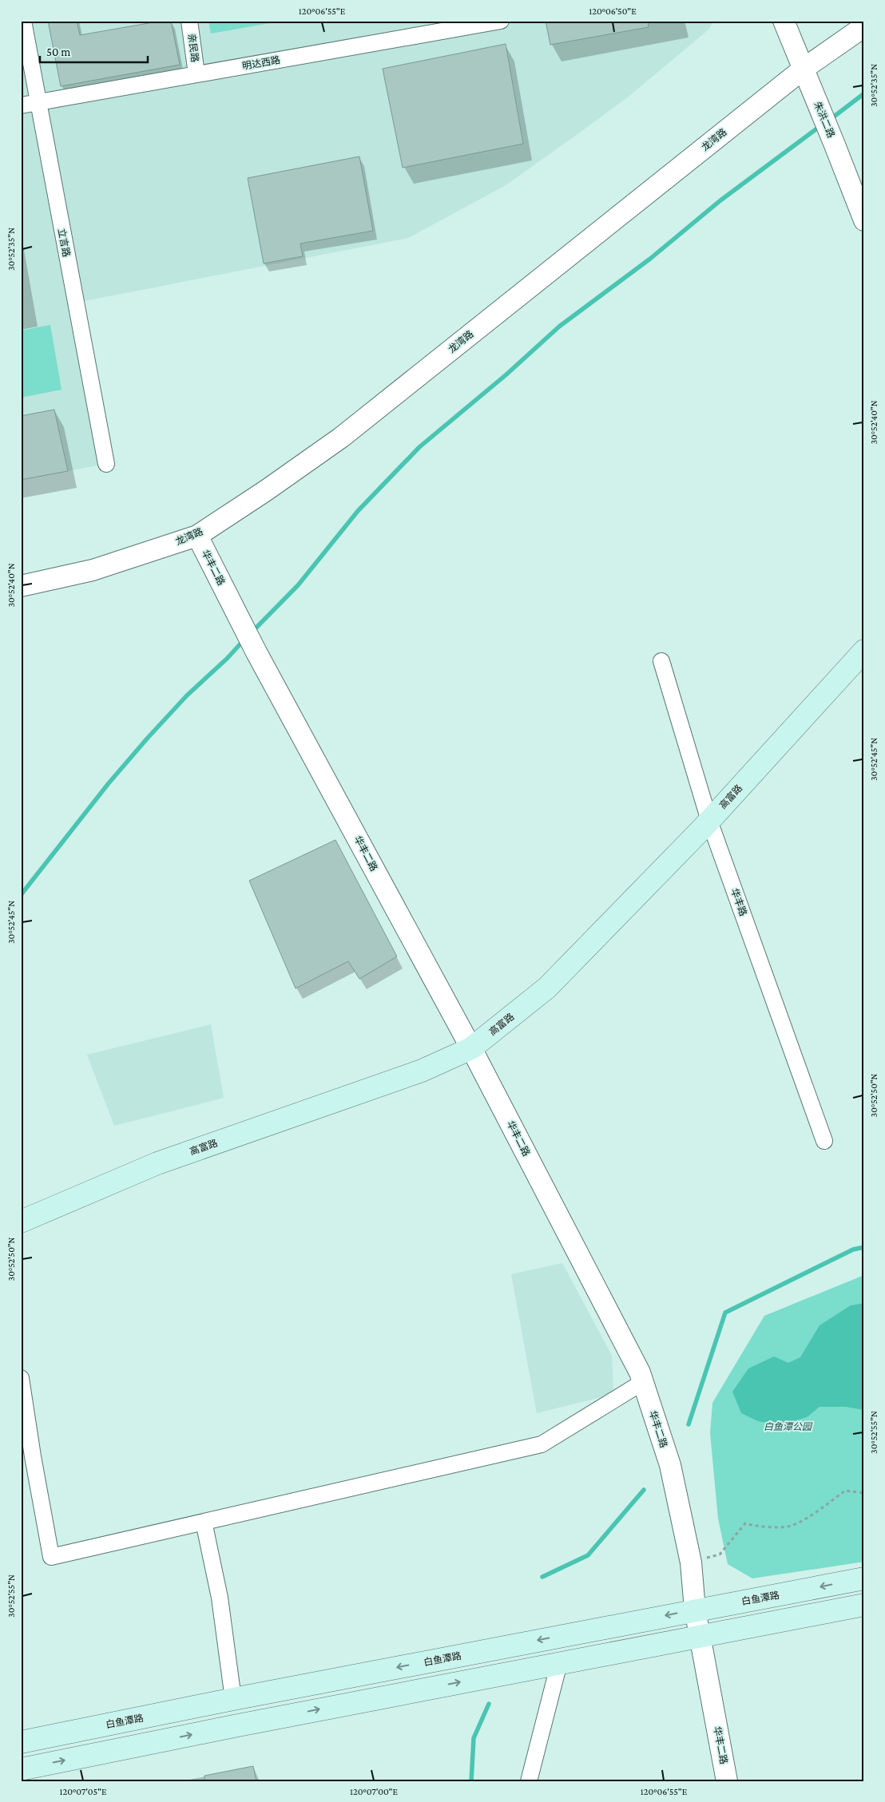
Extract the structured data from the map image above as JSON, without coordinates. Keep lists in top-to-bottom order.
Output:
{
  "streets": {
    "main road": ["高富路", "白鱼潭路"],
    "street": [
      "亲民路",
      "明达西路",
      "朱洪二路",
      "龙湾路",
      "立言路",
      "华丰二路",
      "华丰路"
    ]
  },
  "crossings": [
    ["亲民路", "明达西路"],
    ["明达西路", "立言路"],
    ["朱洪二路", "龙湾路"],
    ["龙湾路", "华丰二路"],
    ["华丰二路", "高富路"],
    ["华丰二路", "白鱼潭路"],
    ["高富路", "华丰路"]
  ],
  "parks": ["白鱼潭公园"],
  "scale_bar": "50 m",
  "coordinates": [
    "120°06'55\"E",
    "120°06'50\"E",
    "30°52'35\"N",
    "30°52'40\"N",
    "30°52'45\"N",
    "30°52'50\"N",
    "30°52'55\"N",
    "120°07'05\"E",
    "120°07'00\"E"
  ]
}
